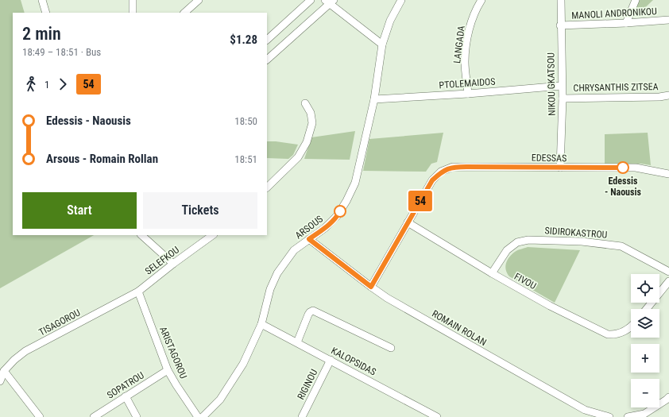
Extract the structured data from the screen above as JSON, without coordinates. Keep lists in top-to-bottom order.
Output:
{
  "streets": {
    "street": [
      "MANOLI ANDRONIKOU",
      "LANGADA",
      "PTOLEMAIDOS",
      "NIKOU GKATSOU",
      "CHRYSANTHIS ZITSEA",
      "EDESSAS",
      "ARSOUS",
      "SIDIROKASTROU",
      "SELEFKOU",
      "FIVOU",
      "TISAGOROU",
      "ROMAIN ROLAN",
      "ARISTAGOROU",
      "KALOPSIDAS",
      "RIGINOU",
      "SOPATROU"
    ]
  },
  "crossings": [
    ["MANOLI ANDRONIKOU", "NIKOU GKATSOU"],
    ["LANGADA", "PTOLEMAIDOS"],
    ["PTOLEMAIDOS", "NIKOU GKATSOU"],
    ["PTOLEMAIDOS", "ARSOUS"],
    ["NIKOU GKATSOU", "CHRYSANTHIS ZITSEA"],
    ["NIKOU GKATSOU", "EDESSAS"],
    ["EDESSAS", "FIVOU"],
    ["EDESSAS", "ROMAIN ROLAN"],
    ["ARSOUS", "ROMAIN ROLAN"],
    ["ARSOUS", "KALOPSIDAS"],
    ["SIDIROKASTROU", "FIVOU"],
    ["SELEFKOU", "TISAGOROU"],
    ["SELEFKOU", "ARISTAGOROU"],
    ["TISAGOROU", "ARISTAGOROU"],
    ["ARISTAGOROU", "SOPATROU"],
    ["KALOPSIDAS", "RIGINOU"]
  ],
  "places": ["Edessis - Naousis"],
  "lines": ["bus line 54"],
  "page": {
    "on_map": "54",
    "heading": ["2 min", "18:49 – 18:51 · Bus", "$1.28"],
    "legs": ["1", "54"],
    "list": [
      {
        "name": "Edessis - Naousis",
        "value": "18:50"
      },
      {
        "name": "Arsous - Romain Rollan",
        "value": "18:51"
      }
    ],
    "buttons": ["Start", "Tickets"],
    "map_buttons": ["+", "−"]
  }
}
